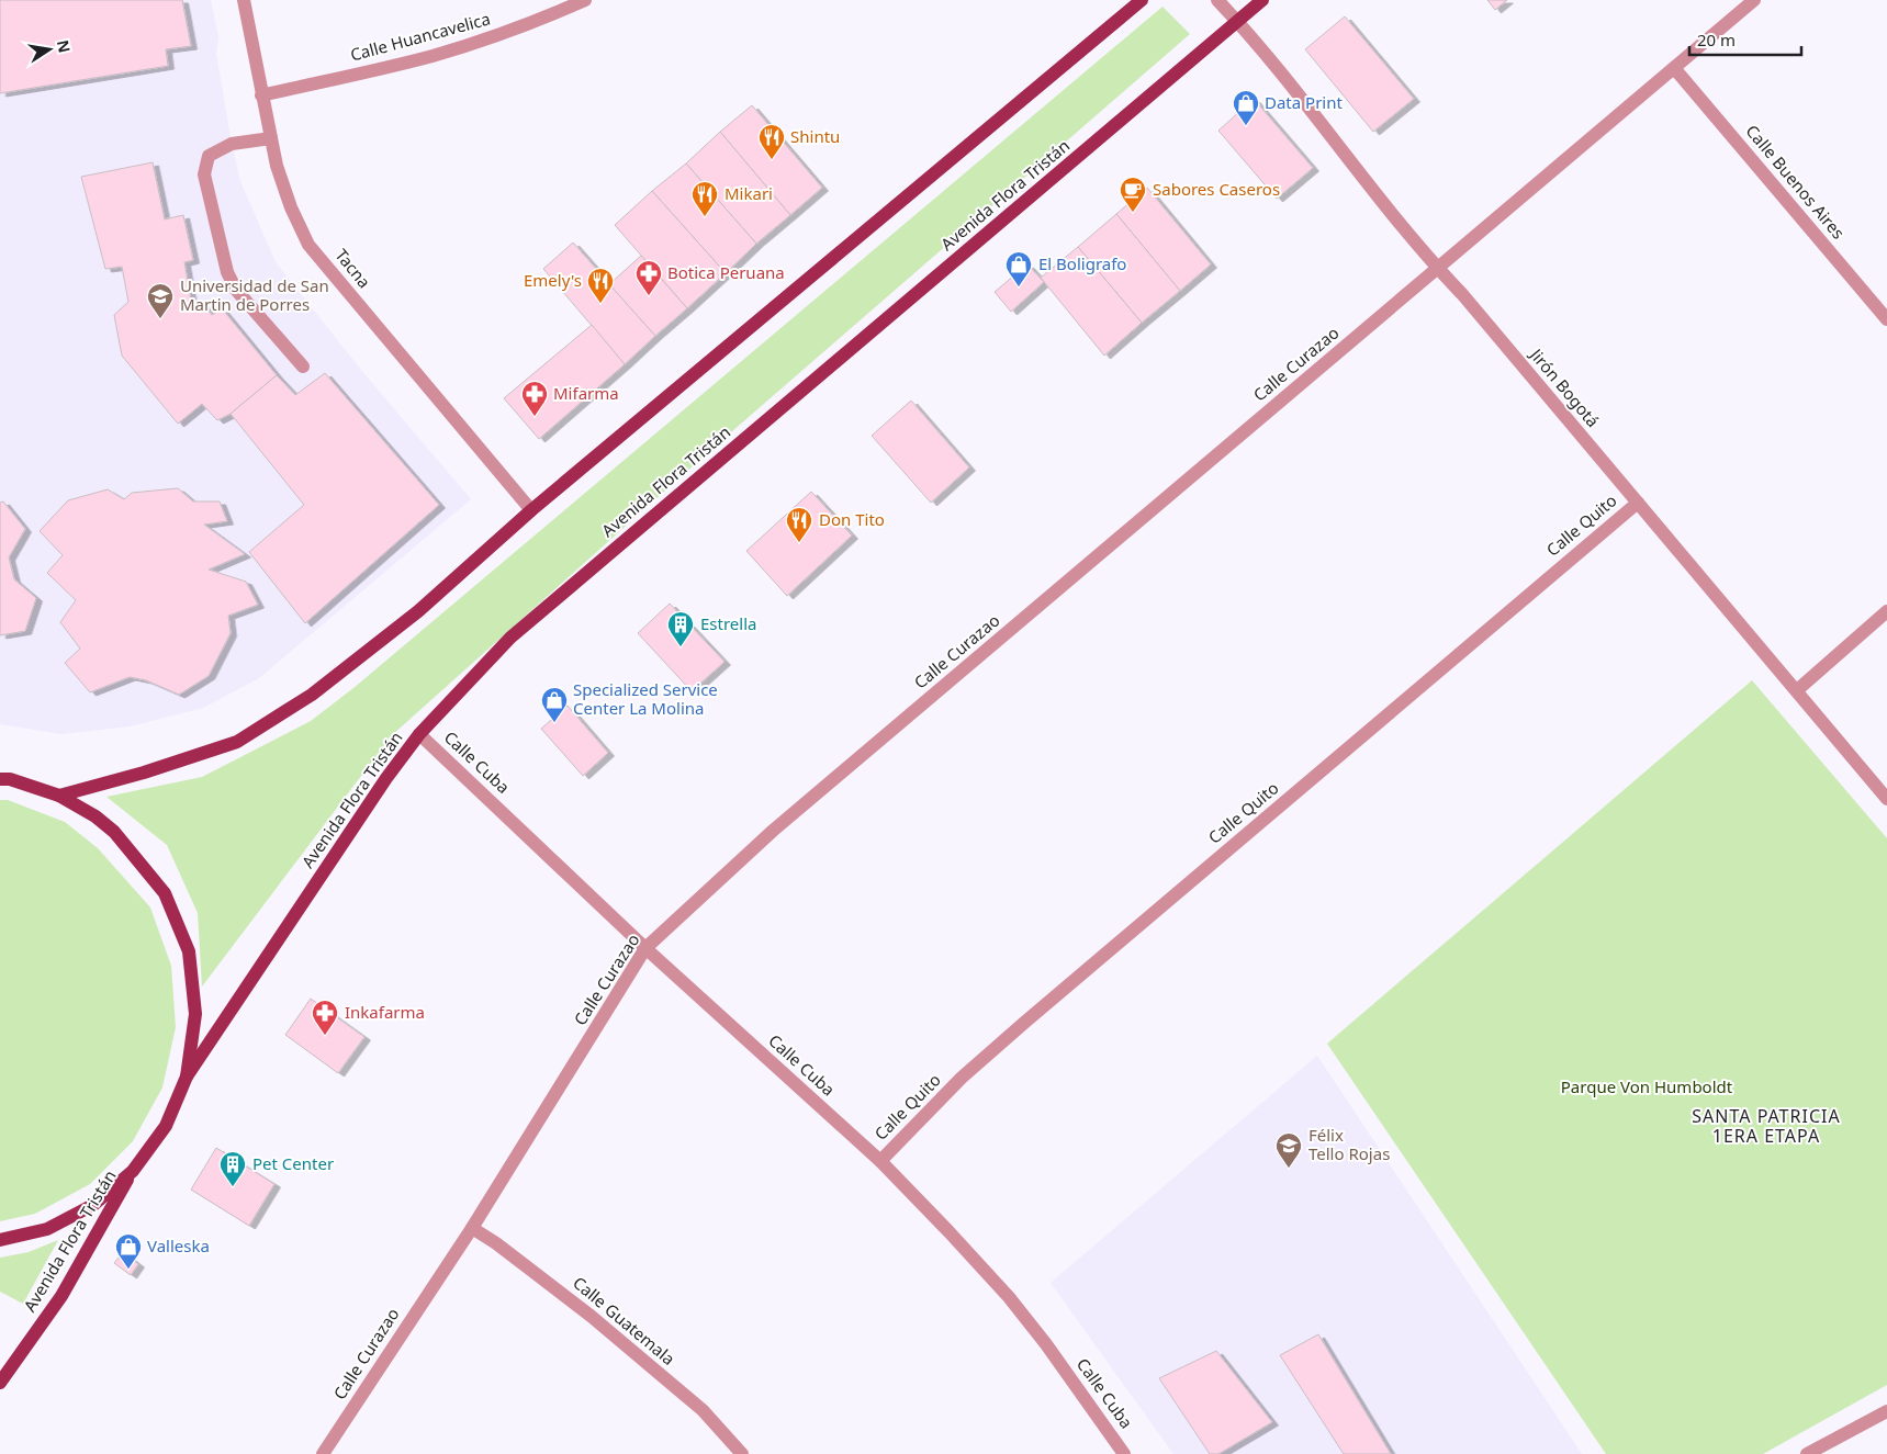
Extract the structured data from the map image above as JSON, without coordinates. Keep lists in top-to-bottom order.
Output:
{
  "streets": {
    "main road": ["Avenida Flora Tristán"],
    "street": [
      "Calle Huancavelica",
      "Calle Buenos Aires",
      "Tacna",
      "Calle Curazao",
      "Jirón Bogotá",
      "Calle Quito",
      "Calle Cuba",
      "Calle Guatemala"
    ]
  },
  "crossings": [
    ["Calle Huancavelica", "Tacna"],
    ["Calle Buenos Aires", "Calle Curazao"],
    ["Avenida Flora Tristán", "Jirón Bogotá"],
    ["Avenida Flora Tristán", "Calle Cuba"],
    ["Calle Curazao", "Jirón Bogotá"],
    ["Calle Curazao", "Calle Cuba"],
    ["Calle Curazao", "Calle Guatemala"],
    ["Jirón Bogotá", "Calle Quito"],
    ["Calle Quito", "Calle Cuba"]
  ],
  "districts": ["SANTA PATRICIA 1ERA ETAPA"],
  "parks": ["Parque Von Humboldt"],
  "places": {
    "shop": [
      "Data Print",
      "El Boligrafo",
      "Specialized Service Center La Molina",
      "Valleska"
    ],
    "restaurant": [
      "Shintu",
      "Mikari",
      "Emely's",
      "Don Tito"
    ],
    "cafe": ["Sabores Caseros"],
    "pharmacy": ["Botica Peruana", "Mifarma", "Inkafarma"],
    "school or university": ["Universidad de San Martin de Porres", "Félix Tello Rojas"],
    "building": ["Estrella", "Pet Center"]
  },
  "scale_bar": "20 m",
  "north": "right"
}
